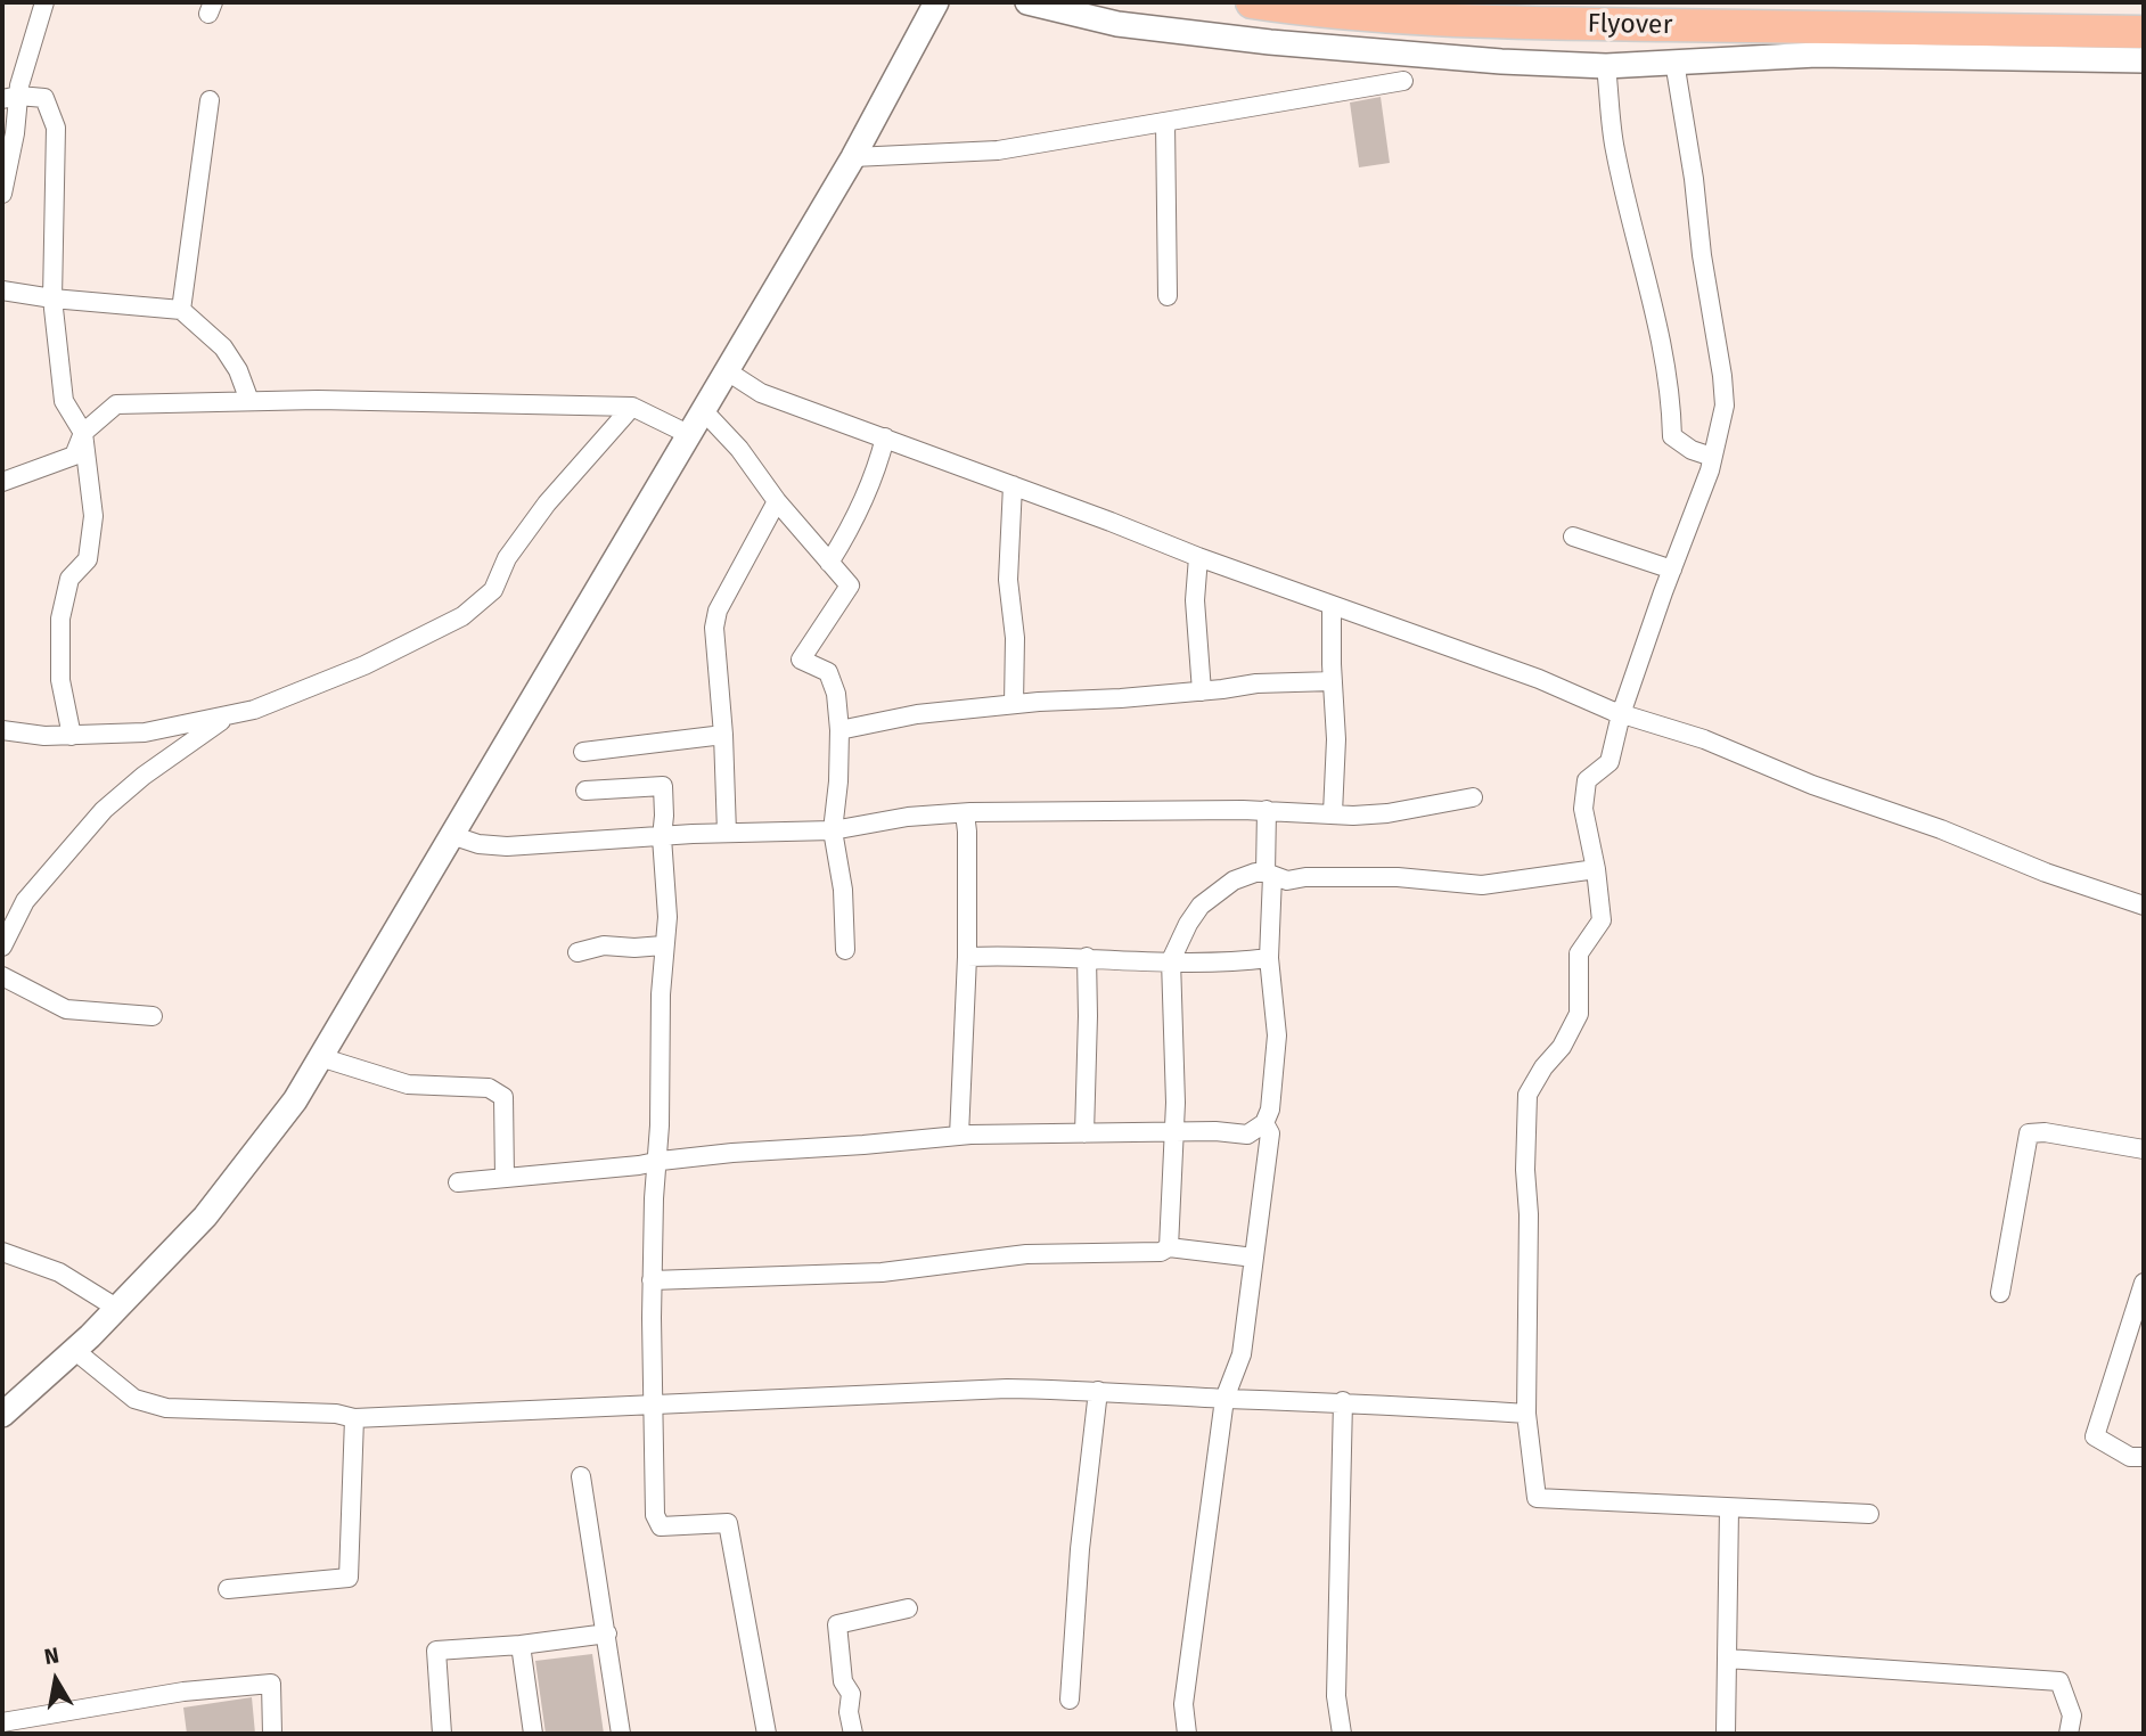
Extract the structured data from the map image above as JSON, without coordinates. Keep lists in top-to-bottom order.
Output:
{
  "streets": {
    "highway": ["Flyover"]
  },
  "north": "top"
}
